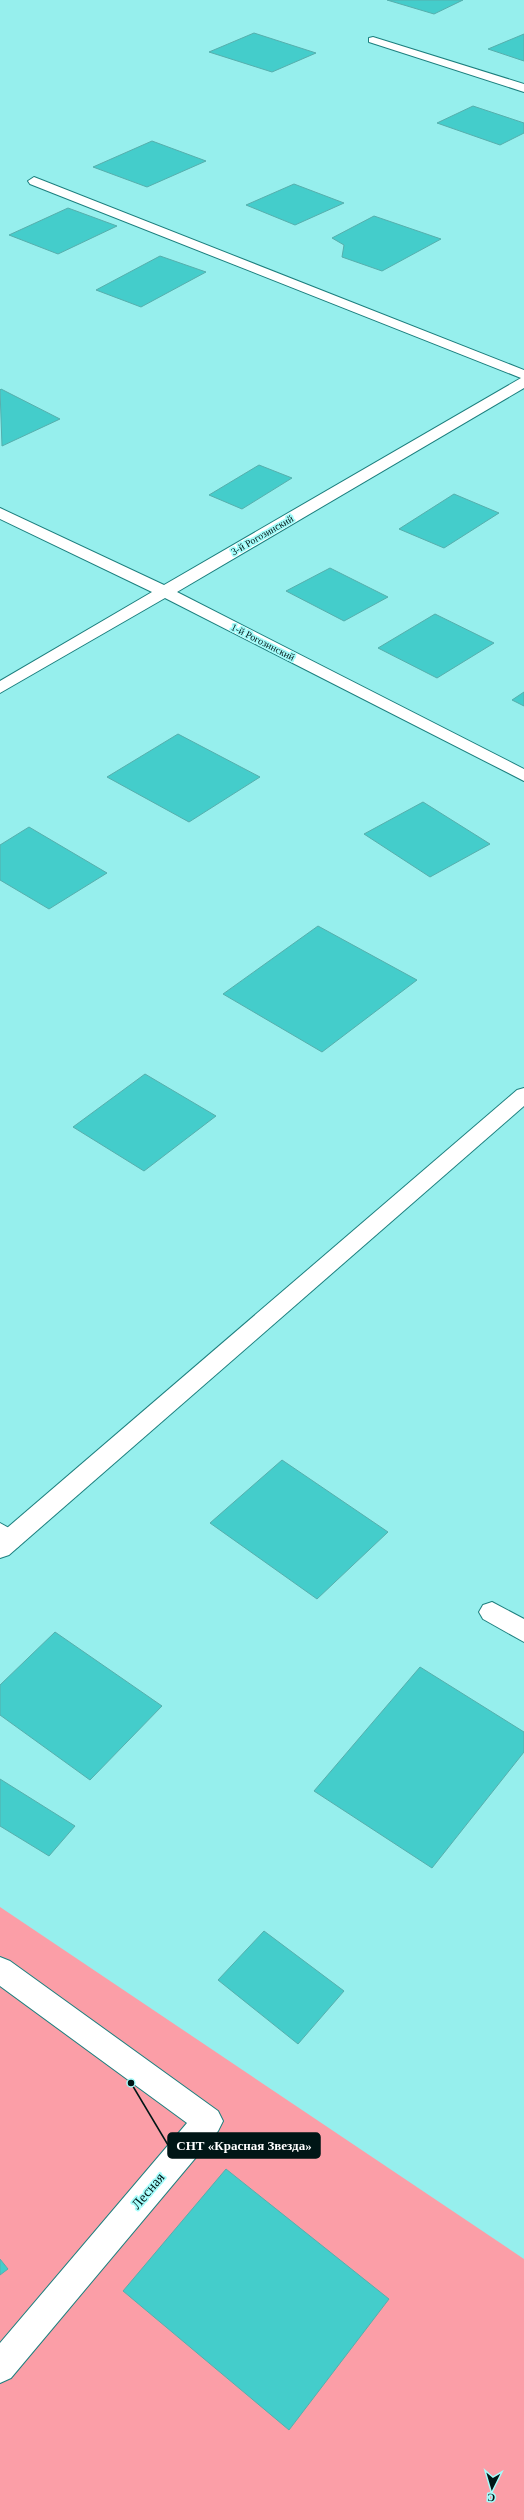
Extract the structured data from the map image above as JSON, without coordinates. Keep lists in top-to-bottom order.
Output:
{
  "streets": {
    "lane": ["3-й Рогозинский", "1-й Рогозинский", "Лесная"]
  },
  "crossings": [
    ["3-й Рогозинский", "1-й Рогозинский"]
  ],
  "places": ["СНТ «Красная Звезда»"],
  "north": "bottom"
}
